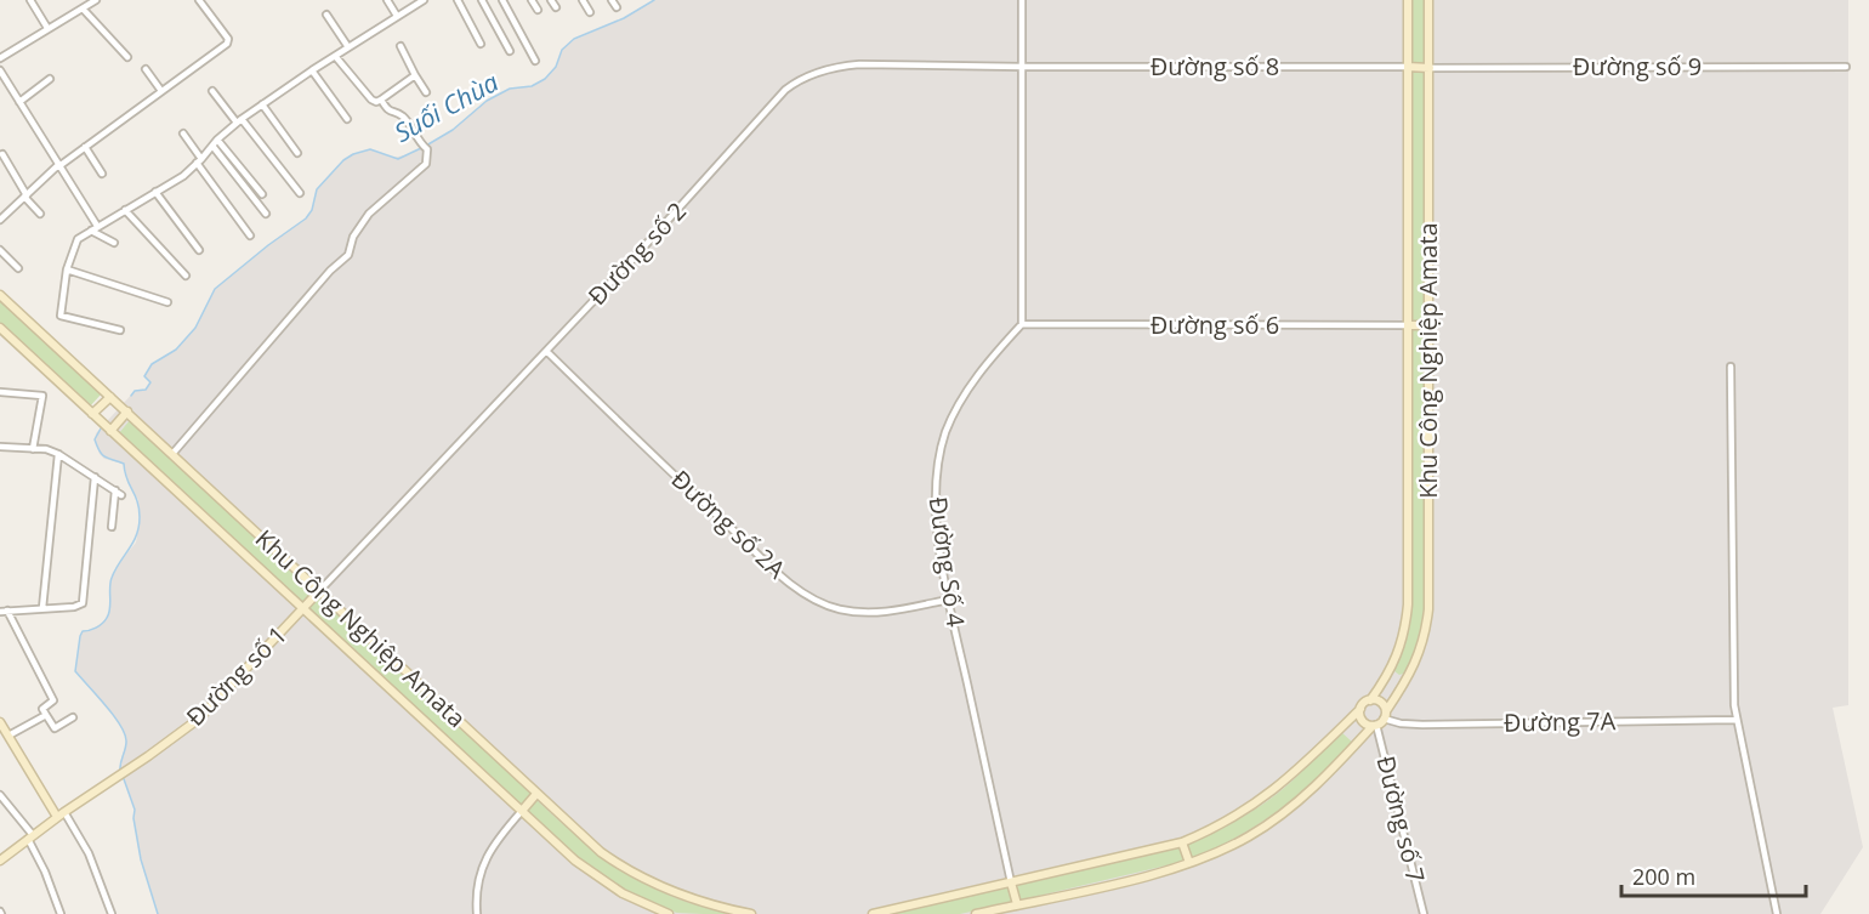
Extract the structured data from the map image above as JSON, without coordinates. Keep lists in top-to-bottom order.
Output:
{
  "streets": {
    "street": [
      "Đường số 8",
      "Đường số 9",
      "Đường số 2",
      "Đường số 6",
      "Khu Công Nghiệp Amata",
      "Đường số 2A",
      "Đường Số 4",
      "Đường số 1",
      "Đường 7A",
      "Đường số 7"
    ]
  },
  "crossings": [
    ["Đường số 8", "Đường số 2"],
    ["Đường số 8", "Khu Công Nghiệp Amata"],
    ["Đường số 9", "Khu Công Nghiệp Amata"],
    ["Đường số 2", "Khu Công Nghiệp Amata"],
    ["Đường số 2", "Đường số 2A"],
    ["Đường số 2", "Đường số 1"],
    ["Đường số 6", "Khu Công Nghiệp Amata"],
    ["Đường số 6", "Đường Số 4"],
    ["Khu Công Nghiệp Amata", "Đường số 1"],
    ["Khu Công Nghiệp Amata", "Đường 7A"],
    ["Khu Công Nghiệp Amata", "Đường số 7"],
    ["Đường số 2A", "Đường Số 4"],
    ["Đường 7A", "Đường số 7"]
  ],
  "water": ["Suối Chùa"],
  "scale_bar": "200 m"
}
